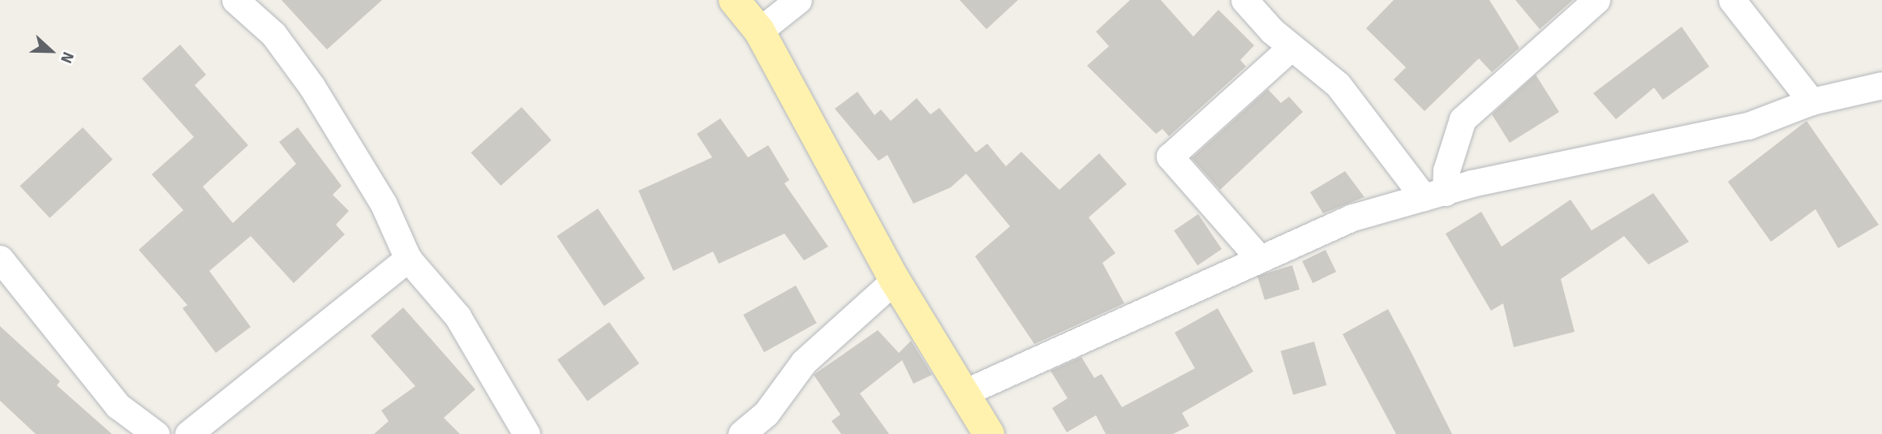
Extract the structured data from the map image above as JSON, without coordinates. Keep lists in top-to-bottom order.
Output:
{
  "north": "right"
}
